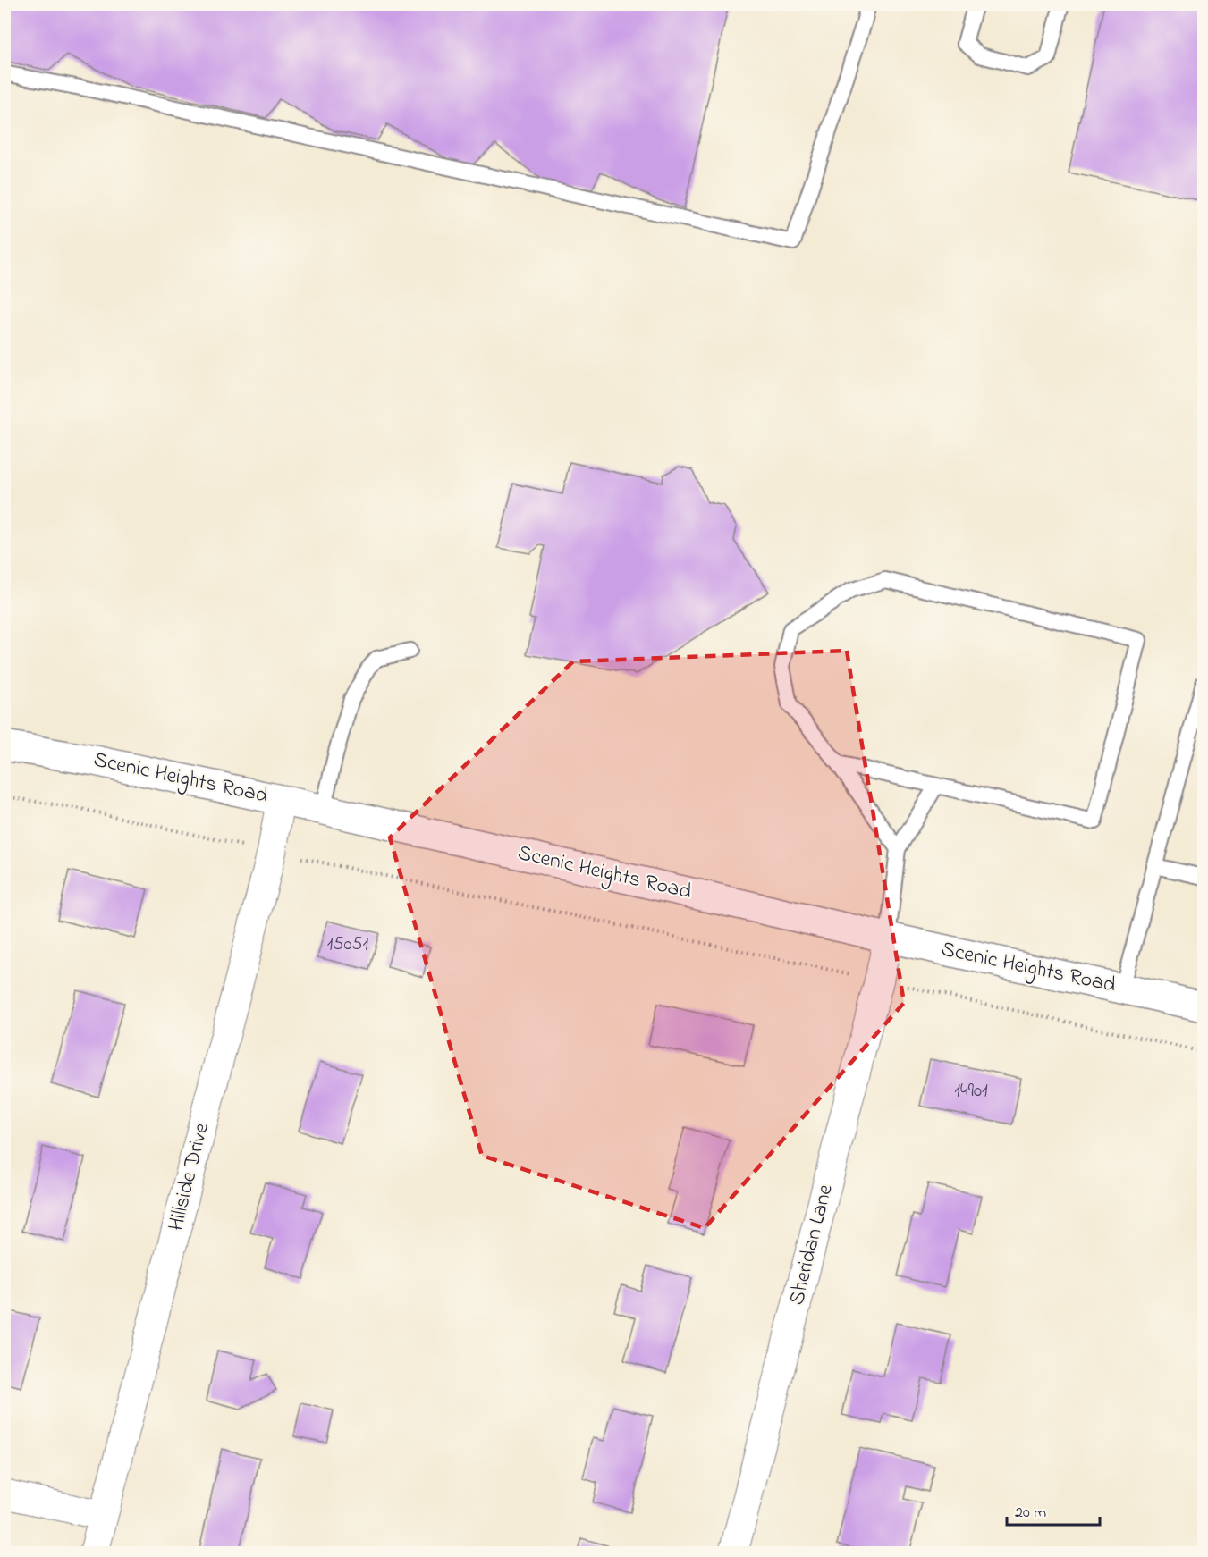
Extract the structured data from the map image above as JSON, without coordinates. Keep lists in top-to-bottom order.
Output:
{
  "streets": {
    "street": ["Scenic Heights Road", "Hillside Drive", "Sheridan Lane"]
  },
  "crossings": [
    ["Scenic Heights Road", "Hillside Drive"],
    ["Scenic Heights Road", "Sheridan Lane"]
  ],
  "house_numbers": ["15051", "14901"],
  "scale_bar": "20 m"
}
